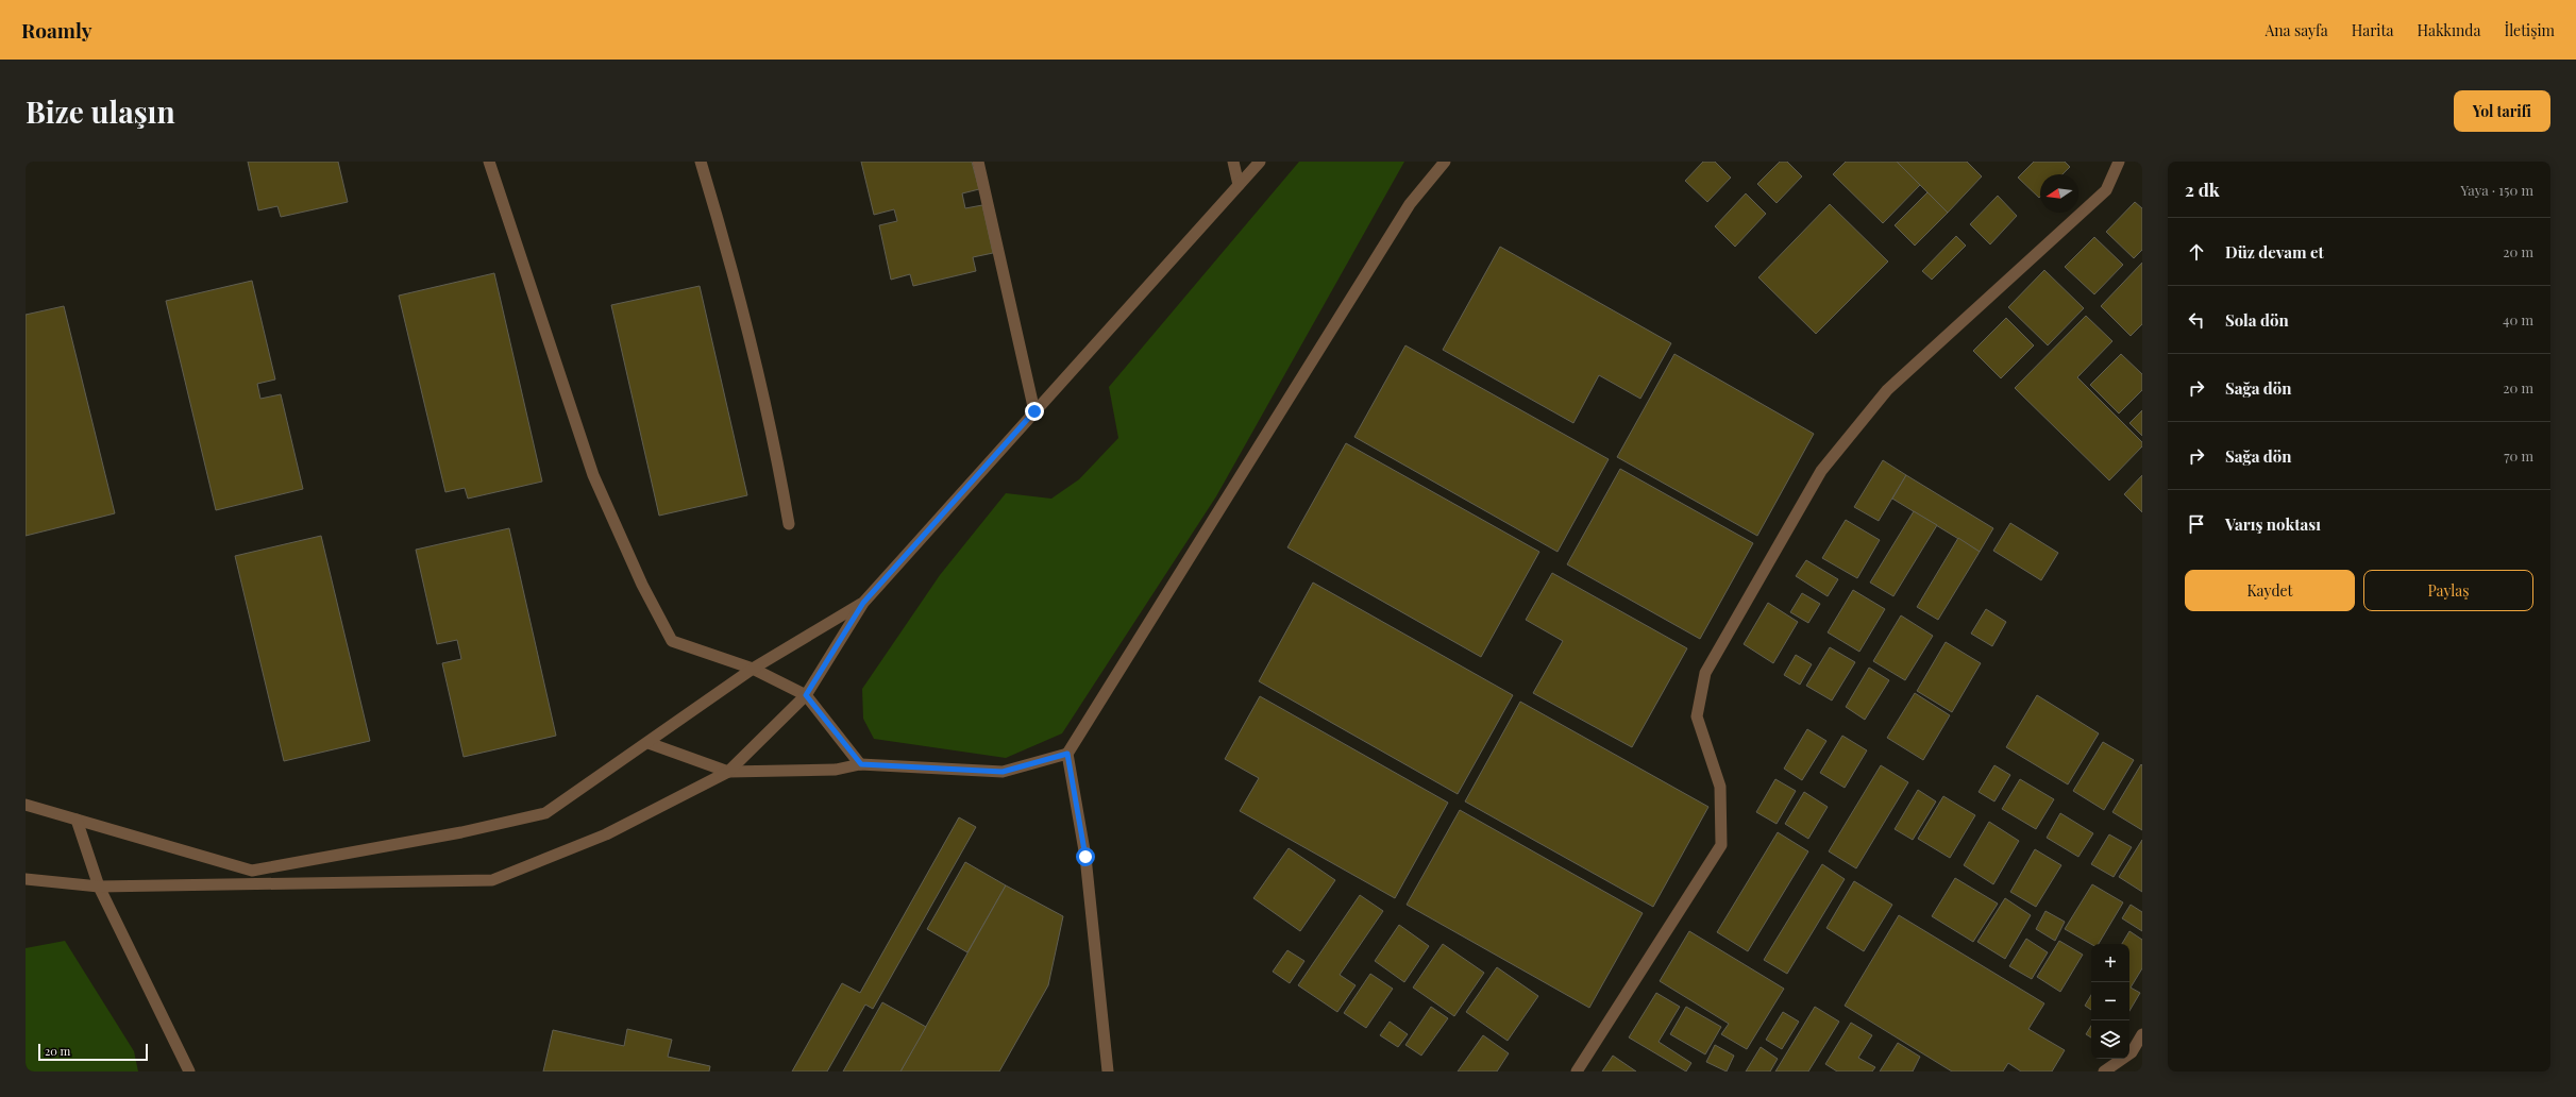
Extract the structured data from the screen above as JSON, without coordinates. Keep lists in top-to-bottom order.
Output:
{
  "scale_bar": "20 m",
  "north": "left",
  "page": {
    "header": "Roamly",
    "nav": [
      "Ana sayfa",
      "Harita",
      "Hakkında",
      "İletişim"
    ],
    "buttons": [
      "Yol tarifi",
      ["Kaydet", "Paylaş"]
    ],
    "title": "Bize ulaşın",
    "heading": ["2 dk", "Yaya · 150 m"],
    "list": [
      ["Düz devam et", "20 m"],
      ["Sola dön", "40 m"],
      ["Sağa dön", "20 m"],
      ["Sağa dön", "70 m"],
      "Varış noktası"
    ],
    "map_buttons": ["+", "−"],
    "scale": "20 m"
  }
}
